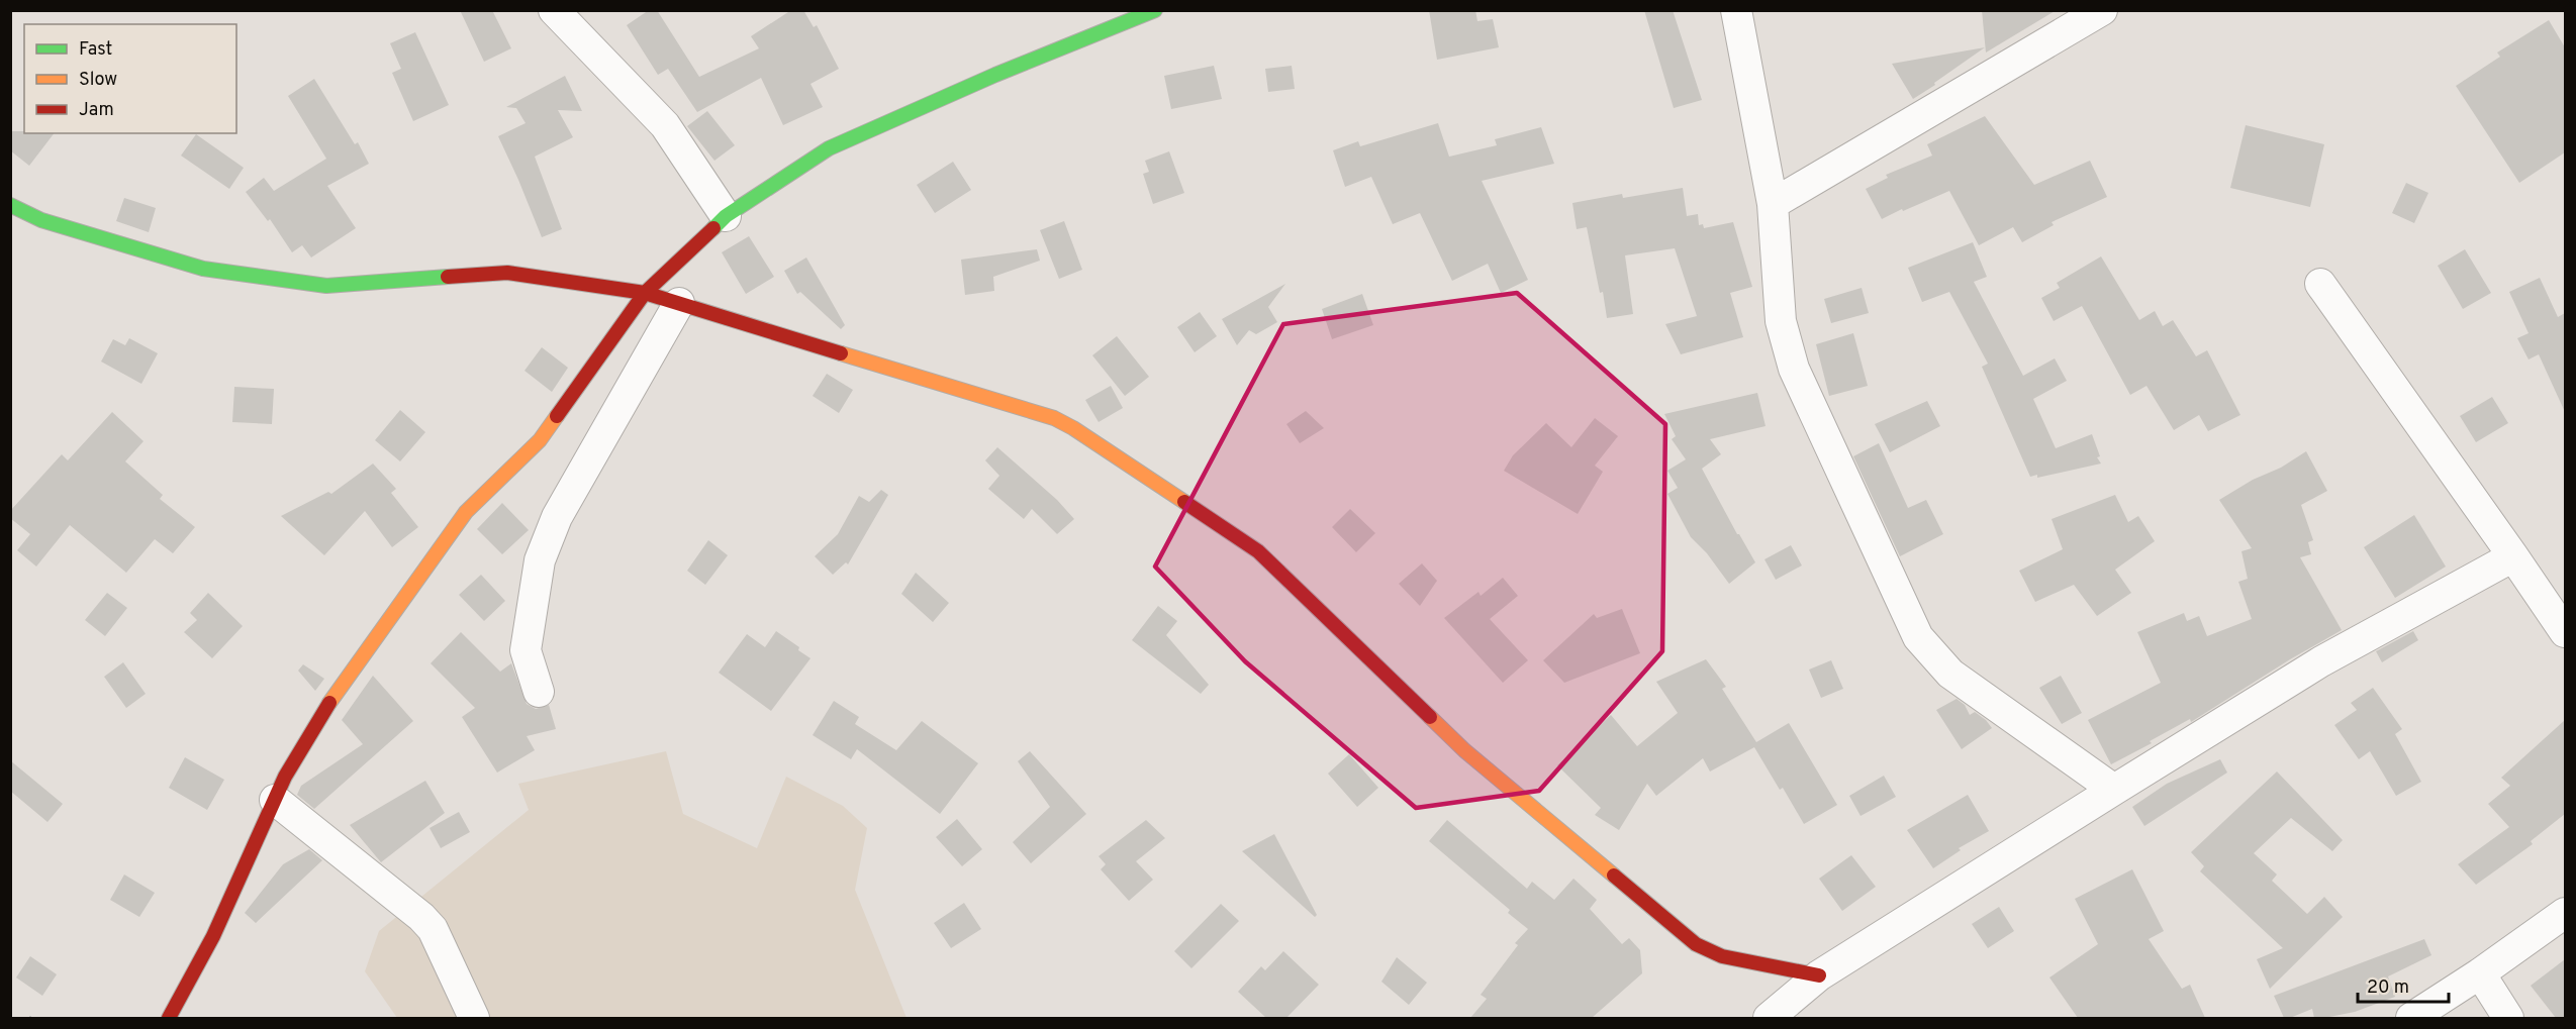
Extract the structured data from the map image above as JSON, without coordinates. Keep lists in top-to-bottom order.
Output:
{
  "legend": ["Fast", "Slow", "Jam"],
  "scale_bar": "20 m"
}
